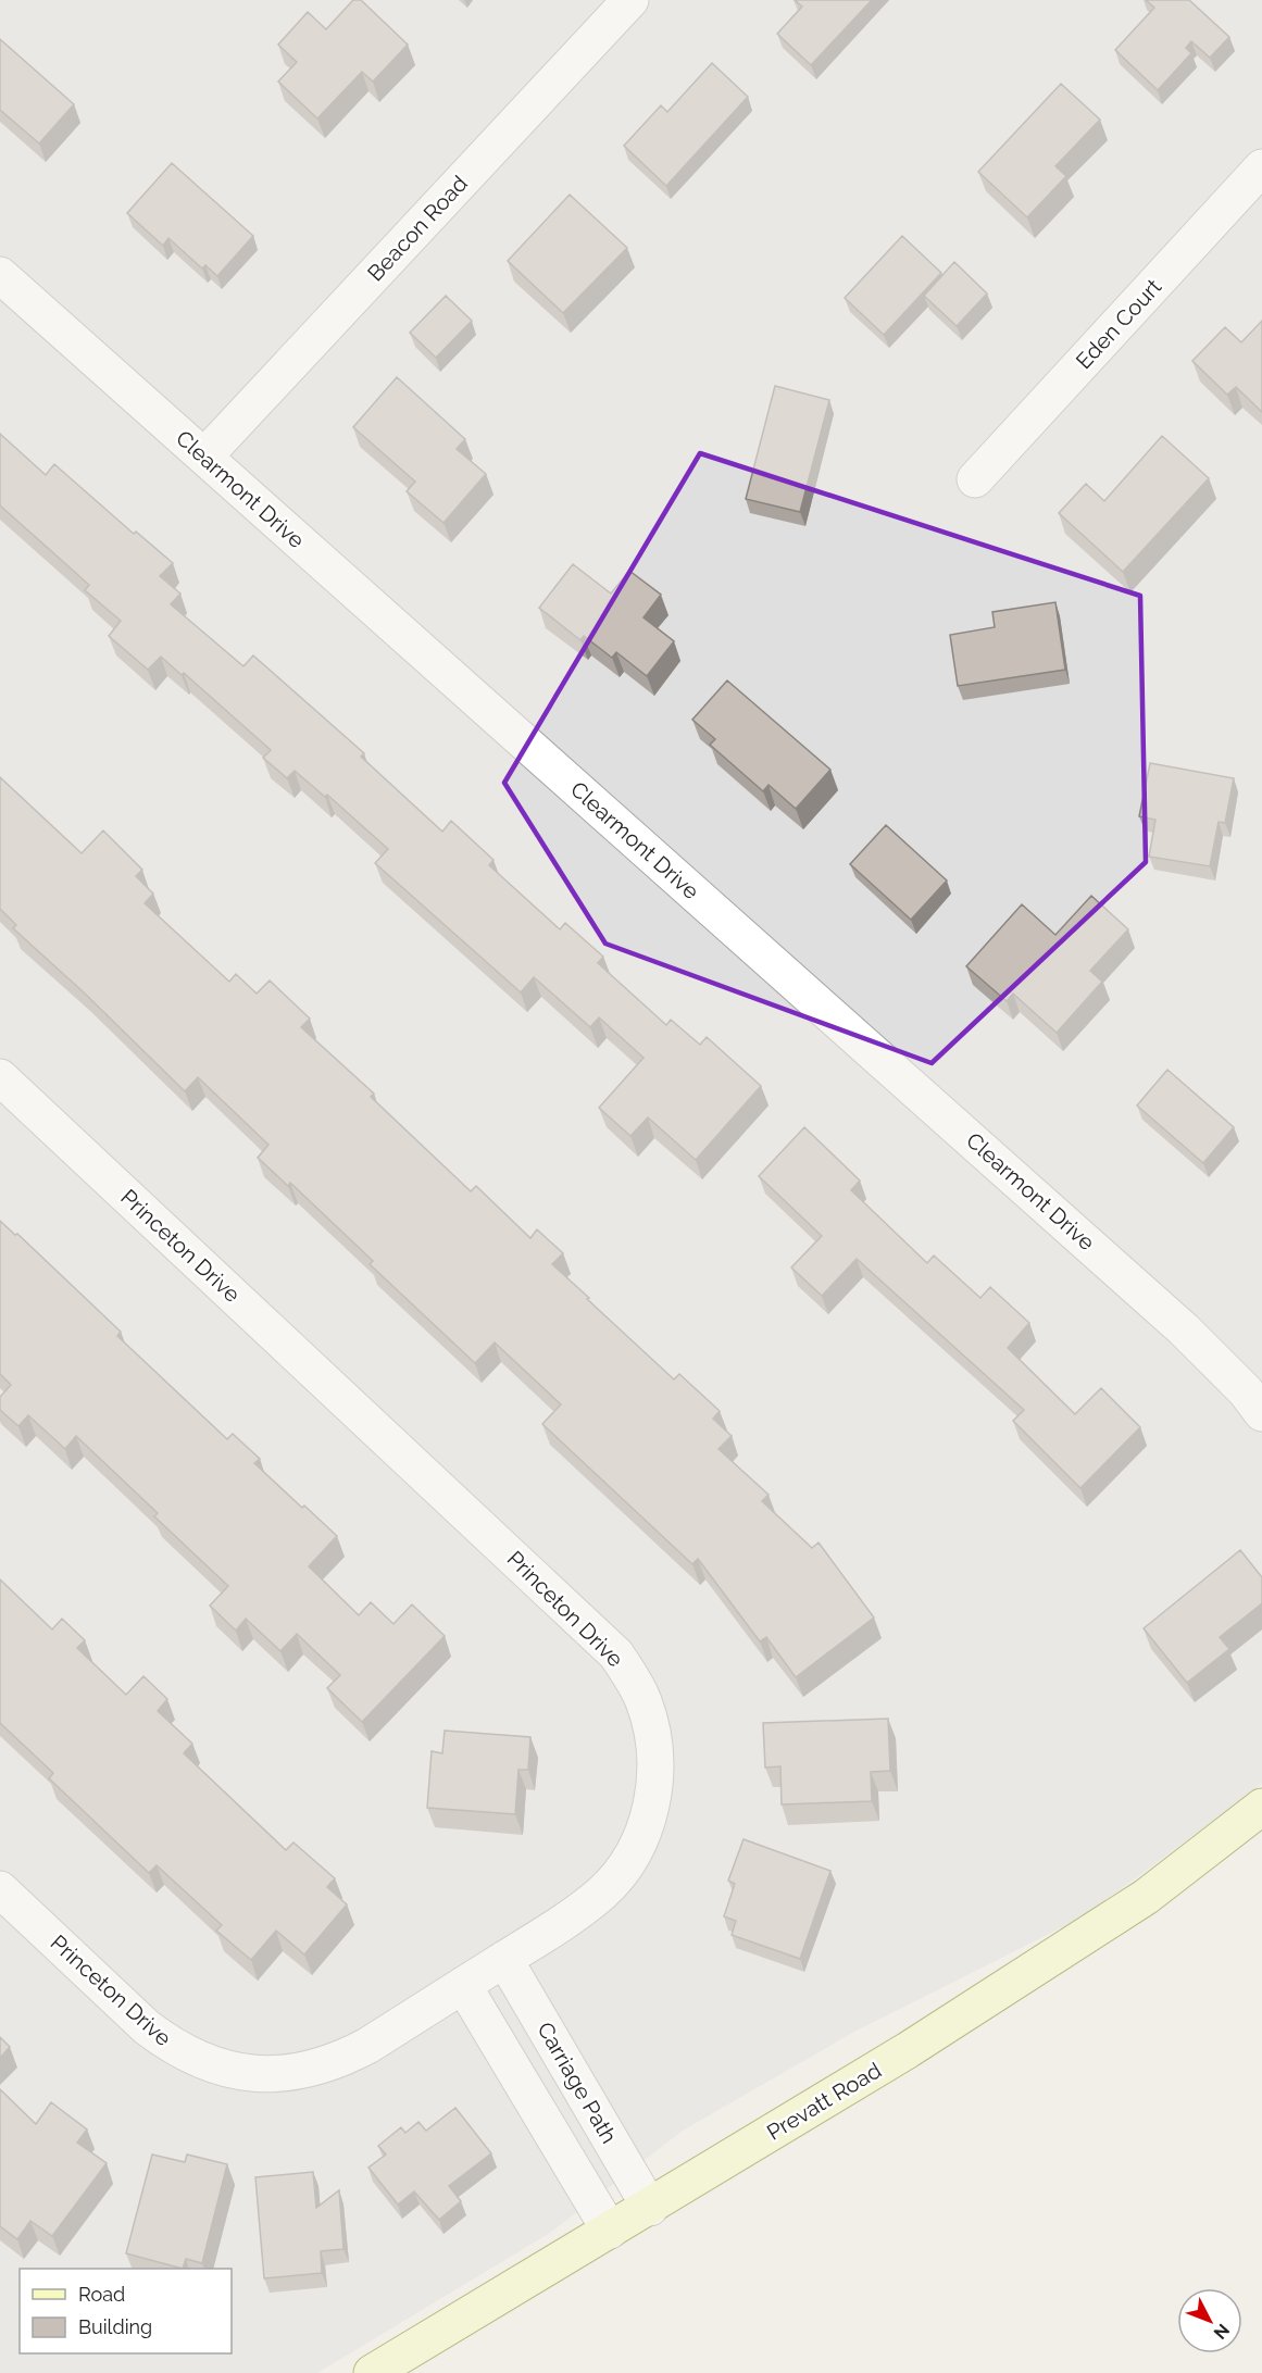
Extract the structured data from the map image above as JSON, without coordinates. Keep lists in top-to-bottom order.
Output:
{
  "streets": {
    "street": [
      "Beacon Road",
      "Eden Court",
      "Clearmont Drive",
      "Princeton Drive",
      "Carriage Path",
      "Prevatt Road"
    ]
  },
  "crossings": [
    ["Beacon Road", "Clearmont Drive"],
    ["Princeton Drive", "Carriage Path"],
    ["Carriage Path", "Prevatt Road"]
  ],
  "legend": ["Road", "Building"],
  "north": "bottom right"
}
